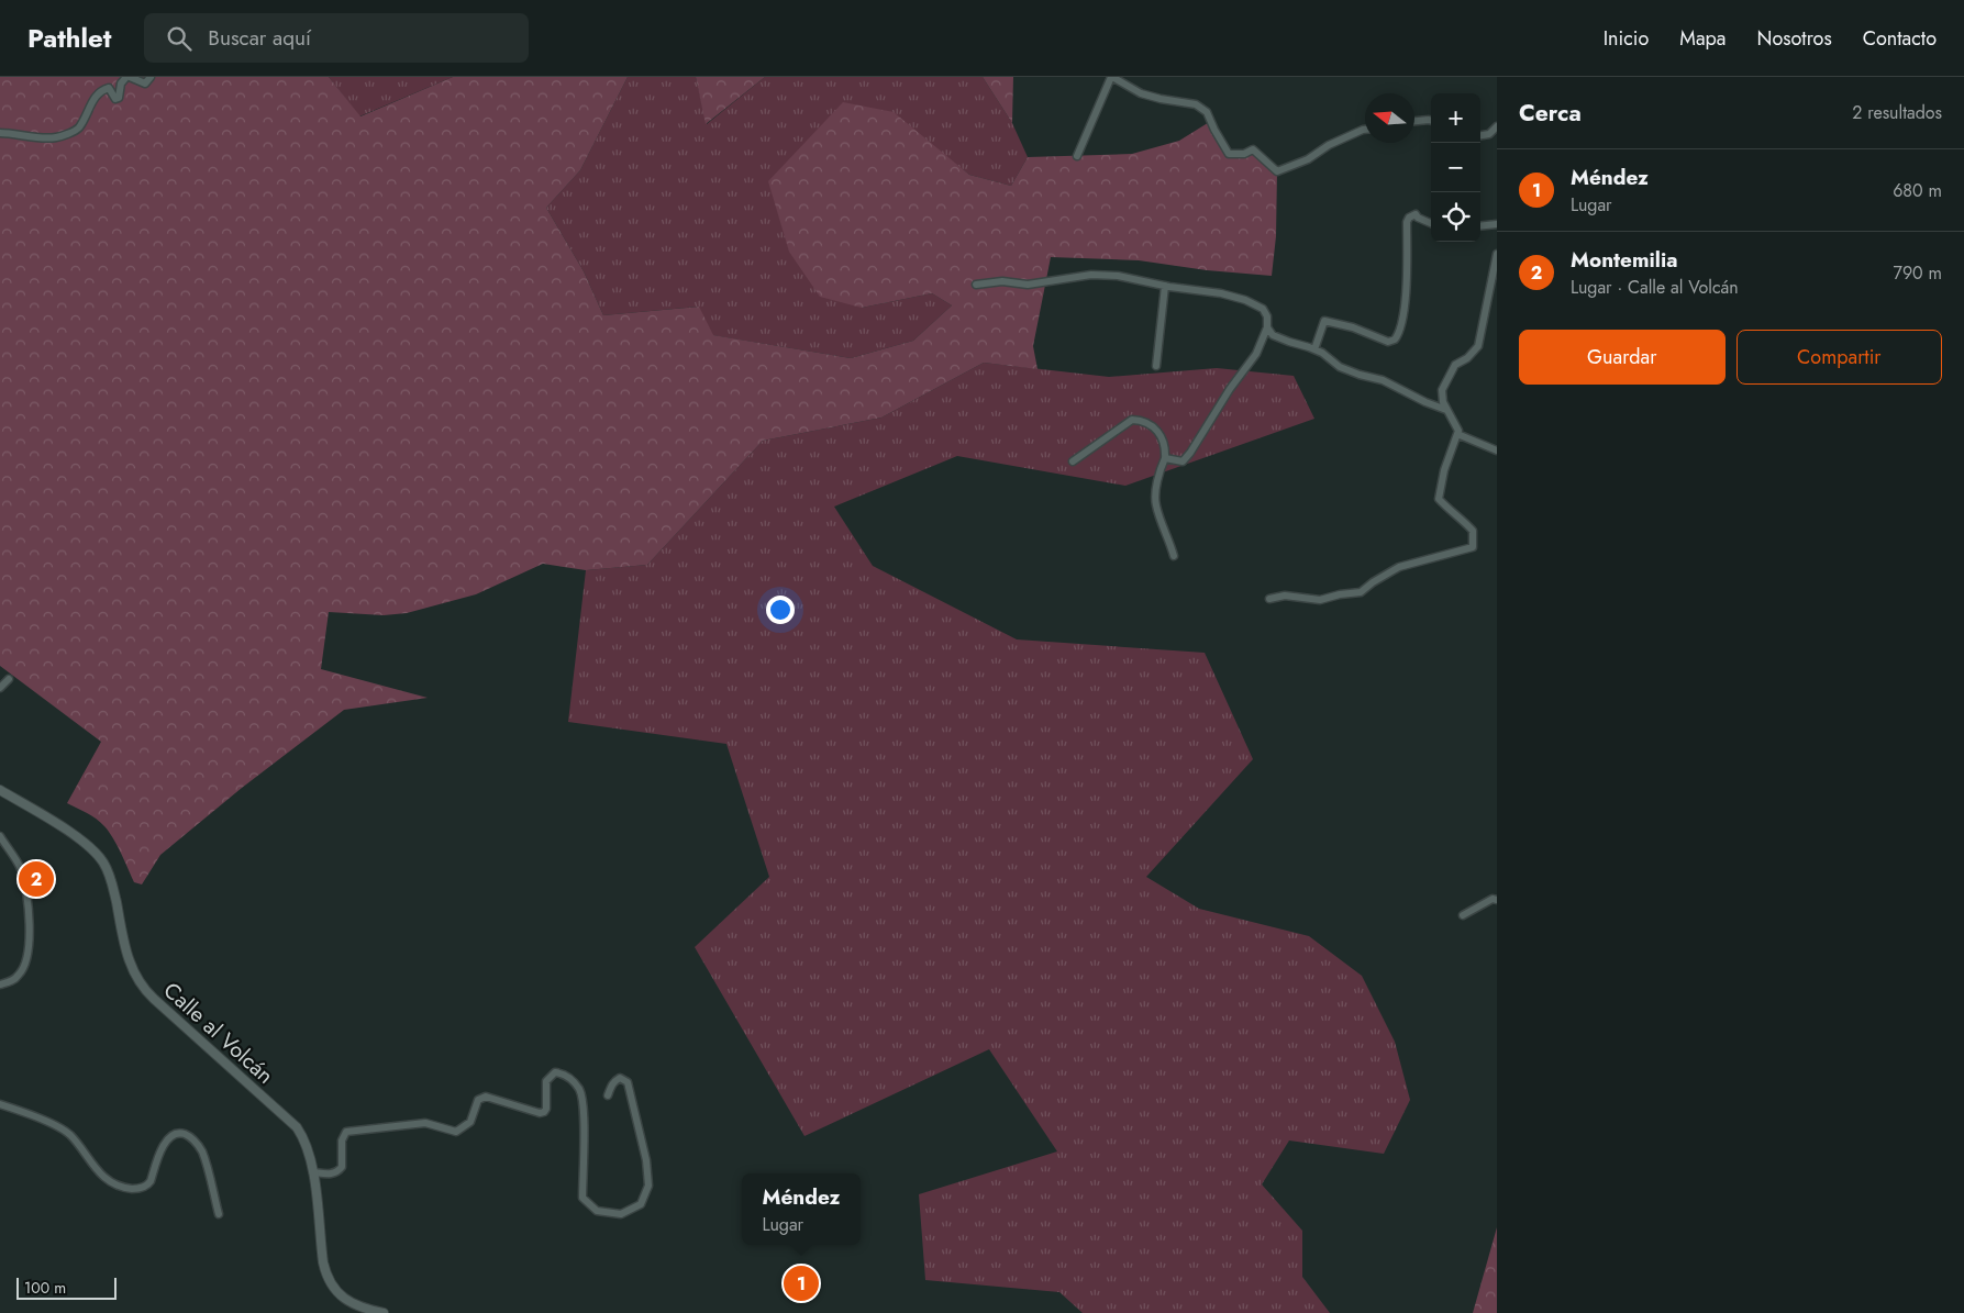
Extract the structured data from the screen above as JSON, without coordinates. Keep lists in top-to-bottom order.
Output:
{
  "streets": {
    "street": ["Calle al Volcán"]
  },
  "scale_bar": "100 m",
  "north": "left",
  "page": {
    "header": "Pathlet",
    "search": "Buscar aquí",
    "nav": [
      "Inicio",
      "Mapa",
      "Nosotros",
      "Contacto"
    ],
    "heading": ["Cerca", "2 resultados"],
    "map_buttons": ["+", "−"],
    "list": [
      {
        "mark": "1",
        "name": "Méndez",
        "note": "Lugar",
        "value": "680 m"
      },
      {
        "mark": "2",
        "name": "Montemilia",
        "note": "Lugar · Calle al Volcán",
        "value": "790 m"
      }
    ],
    "buttons": ["Guardar", "Compartir"],
    "pins": ["2", "1"],
    "popup": ["Méndez", "Lugar"],
    "scale": "100 m"
  }
}
